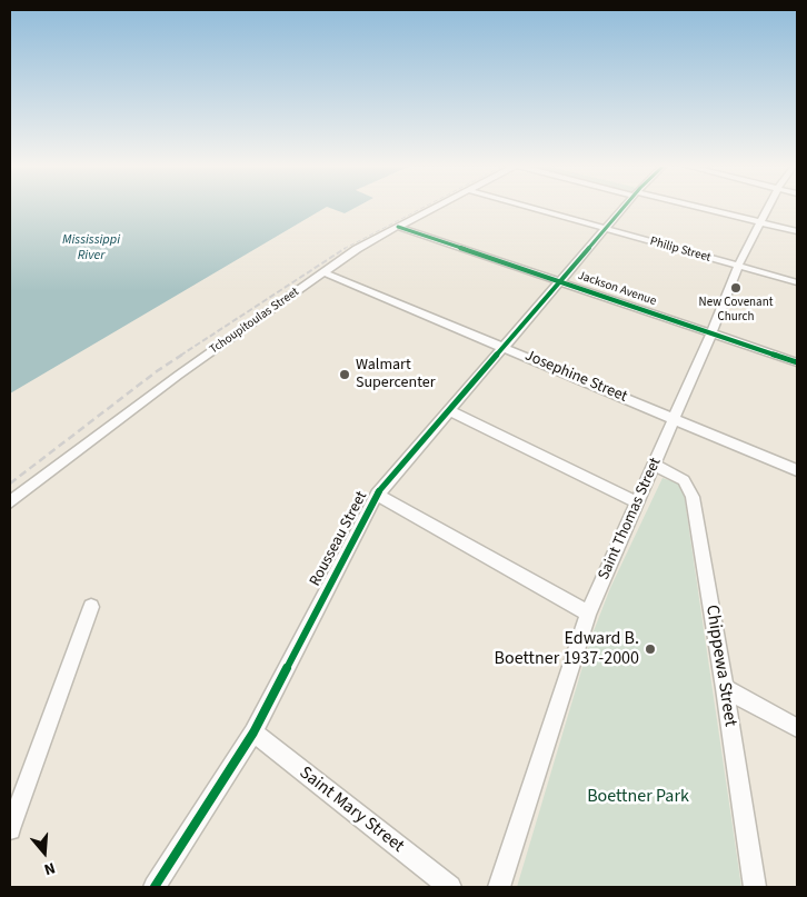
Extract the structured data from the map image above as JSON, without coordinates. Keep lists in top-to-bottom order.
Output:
{
  "streets": {
    "street": [
      "Philip Street",
      "Jackson Avenue",
      "Tchoupitoulas Street",
      "Josephine Street",
      "Saint Thomas Street",
      "Rousseau Street",
      "Chippewa Street",
      "Saint Mary Street"
    ]
  },
  "crossings": [
    ["Philip Street", "Saint Thomas Street"],
    ["Philip Street", "Rousseau Street"],
    ["Jackson Avenue", "Tchoupitoulas Street"],
    ["Jackson Avenue", "Saint Thomas Street"],
    ["Jackson Avenue", "Rousseau Street"],
    ["Tchoupitoulas Street", "Josephine Street"],
    ["Josephine Street", "Saint Thomas Street"],
    ["Josephine Street", "Rousseau Street"],
    ["Saint Thomas Street", "Chippewa Street"],
    ["Rousseau Street", "Saint Mary Street"]
  ],
  "water": ["Mississippi River"],
  "parks": ["Boettner Park"],
  "places": ["New Covenant Church", "Walmart Supercenter", "Edward B. Boettner 1937-2000"],
  "north": "bottom"
}
